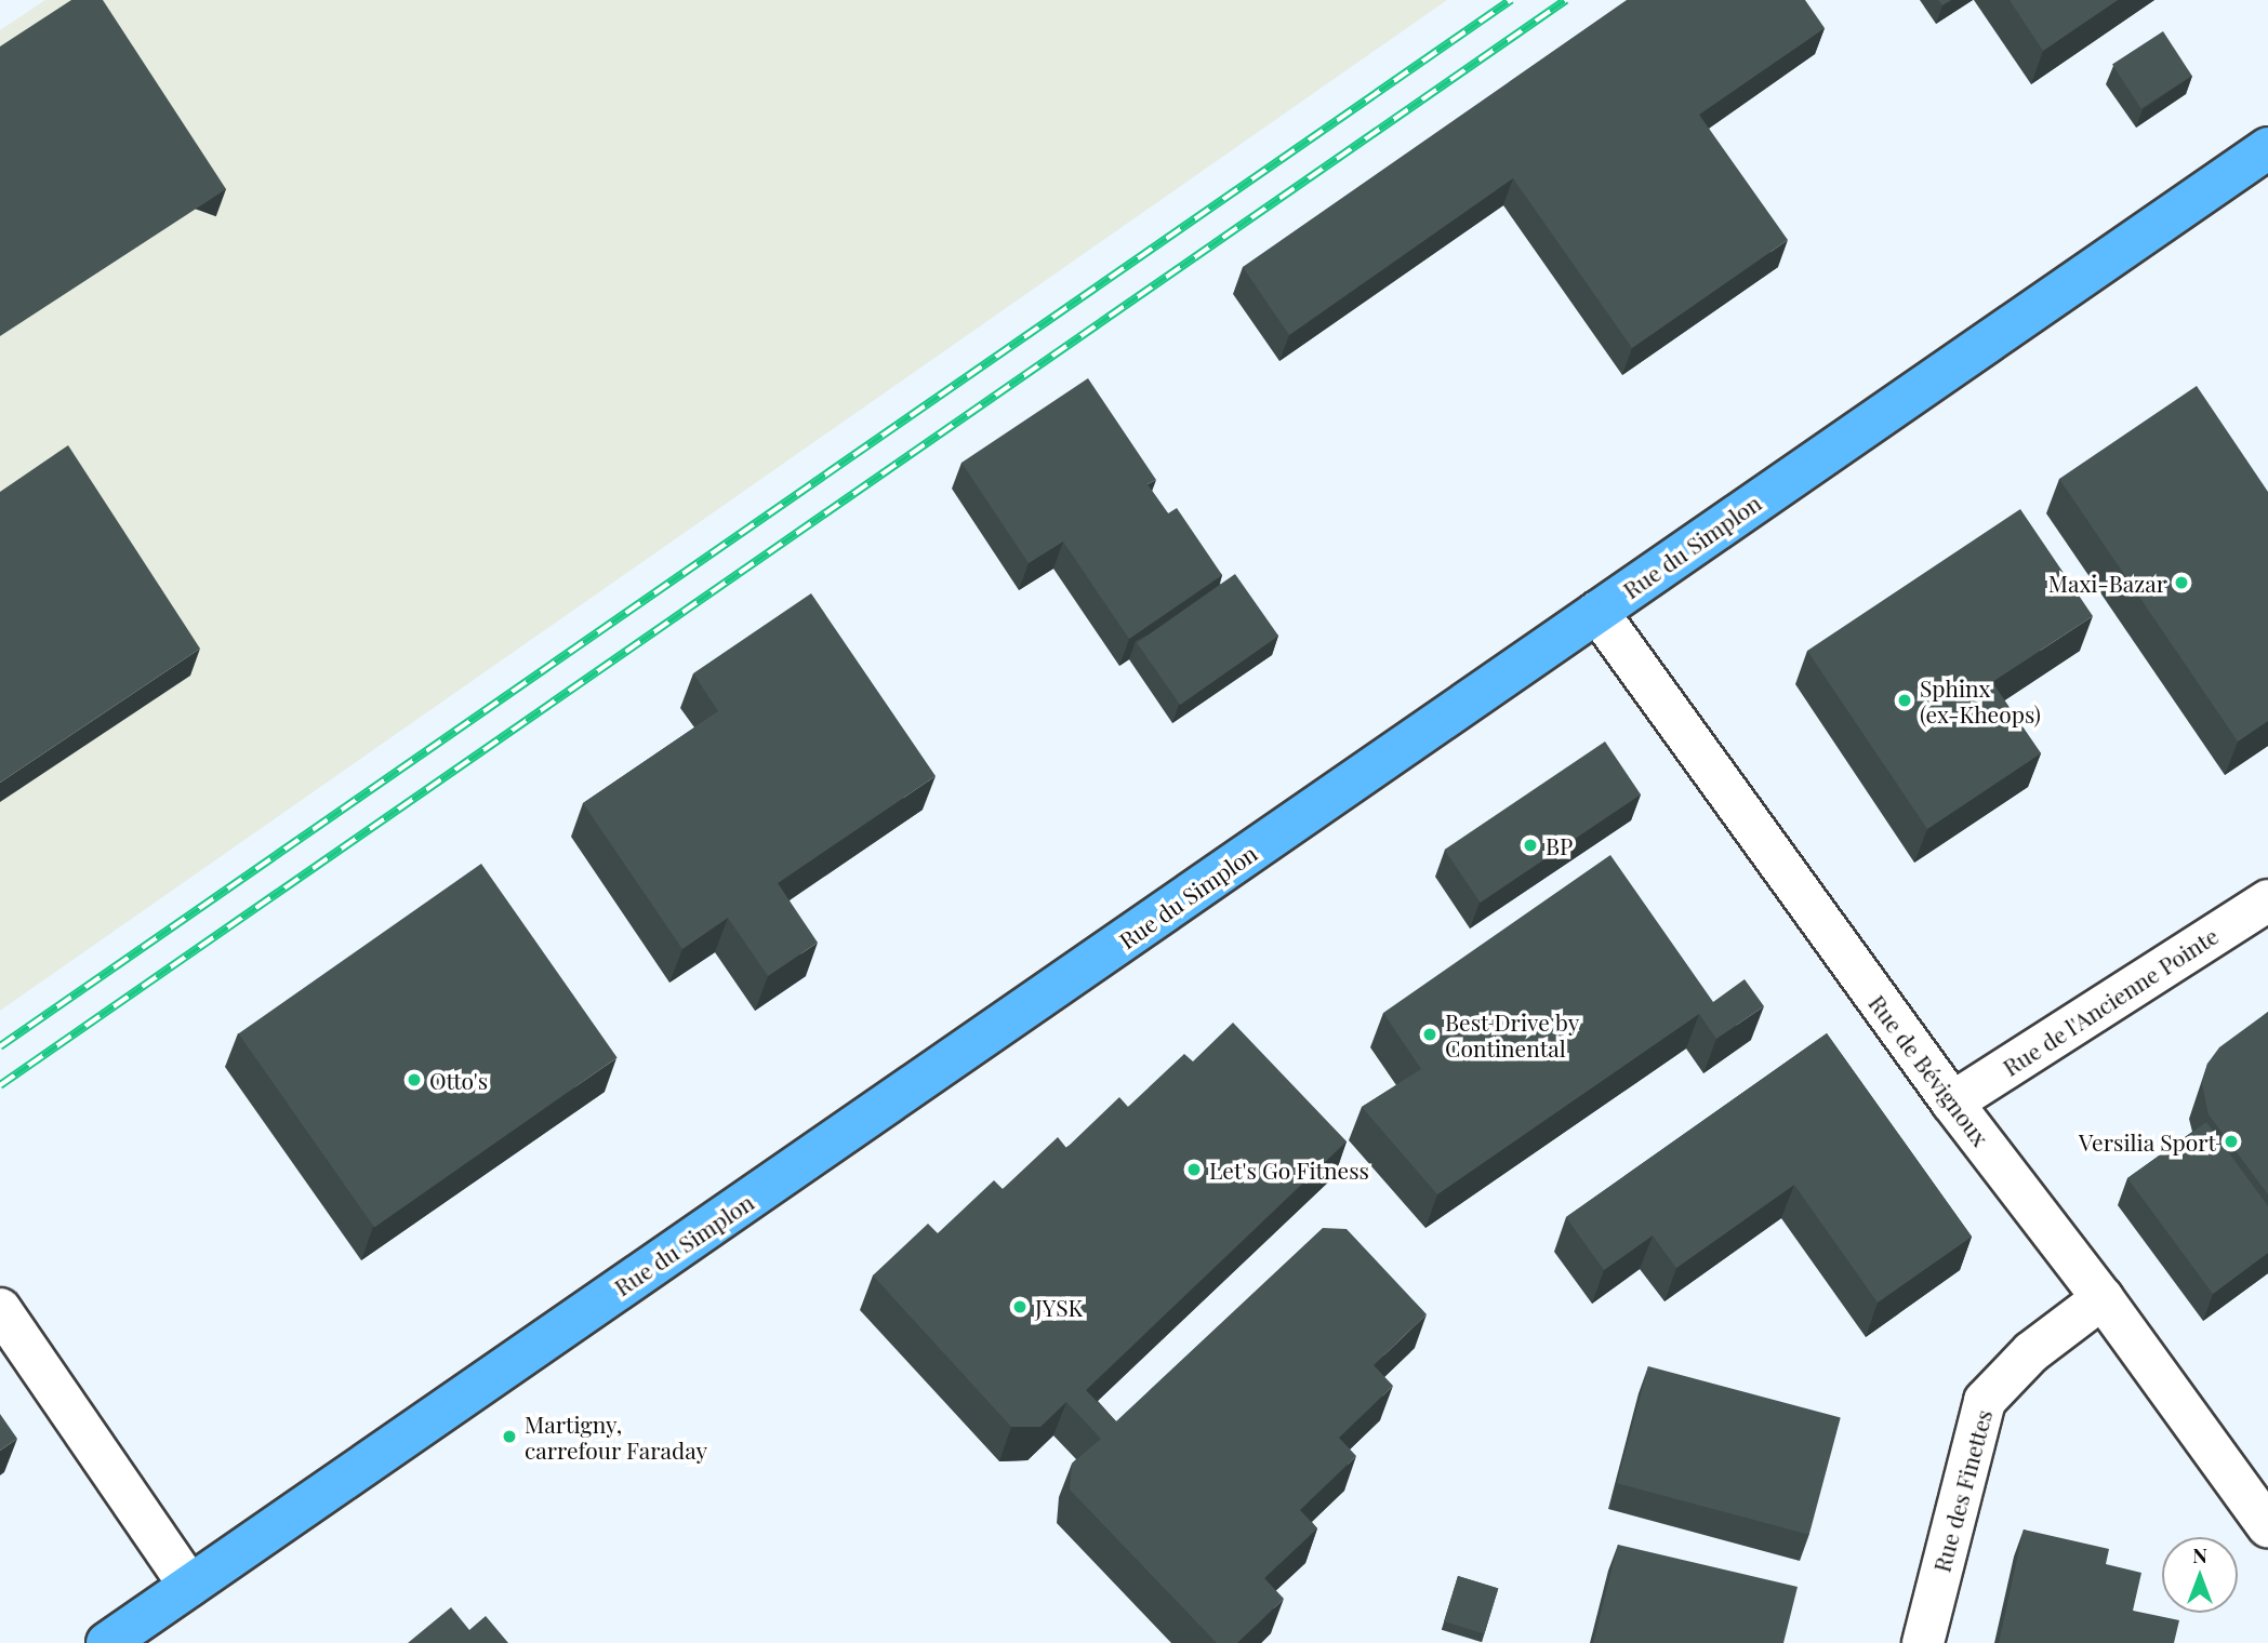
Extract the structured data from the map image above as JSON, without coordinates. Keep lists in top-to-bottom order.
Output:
{
  "streets": {
    "main road": ["Rue du Simplon"],
    "street": ["Rue de l'Ancienne Pointe", "Rue de Bévignoux", "Rue des Finettes"]
  },
  "crossings": [
    ["Rue du Simplon", "Rue de Bévignoux"],
    ["Rue de l'Ancienne Pointe", "Rue de Bévignoux"],
    ["Rue de Bévignoux", "Rue des Finettes"]
  ],
  "places": [
    "Maxi-Bazar",
    "Sphinx (ex-Kheops)",
    "BP",
    "Best Drive by Continental",
    "Otto's",
    "Versilia Sport",
    "Let's Go Fitness",
    "JYSK",
    "Martigny, carrefour Faraday"
  ],
  "north": "top"
}
